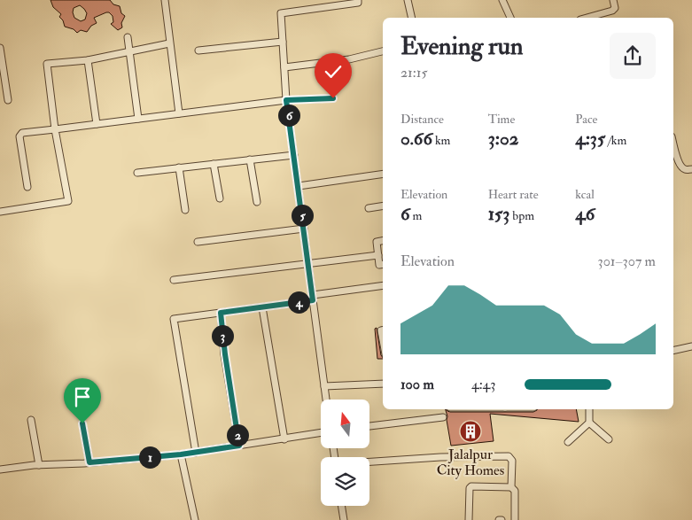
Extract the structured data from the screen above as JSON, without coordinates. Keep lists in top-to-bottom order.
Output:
{
  "places": {
    "building": ["Jalalpur City Homes"]
  },
  "north": "top",
  "page": {
    "heading": ["Evening run", "21:15"],
    "stats": [
      ["Distance", "0.66 km"],
      ["Time", "3:02"],
      ["Pace", "4:35 /km"],
      ["Elevation", "6 m"],
      ["Heart rate", "153 bpm"],
      ["kcal", "46"]
    ],
    "pins": [
      "6",
      "5",
      "4",
      "3",
      "2",
      "1"
    ],
    "chart": ["Elevation", "301–307 m"],
    "list": [
      {
        "name": "100 m",
        "note": "4:43"
      }
    ]
  }
}
